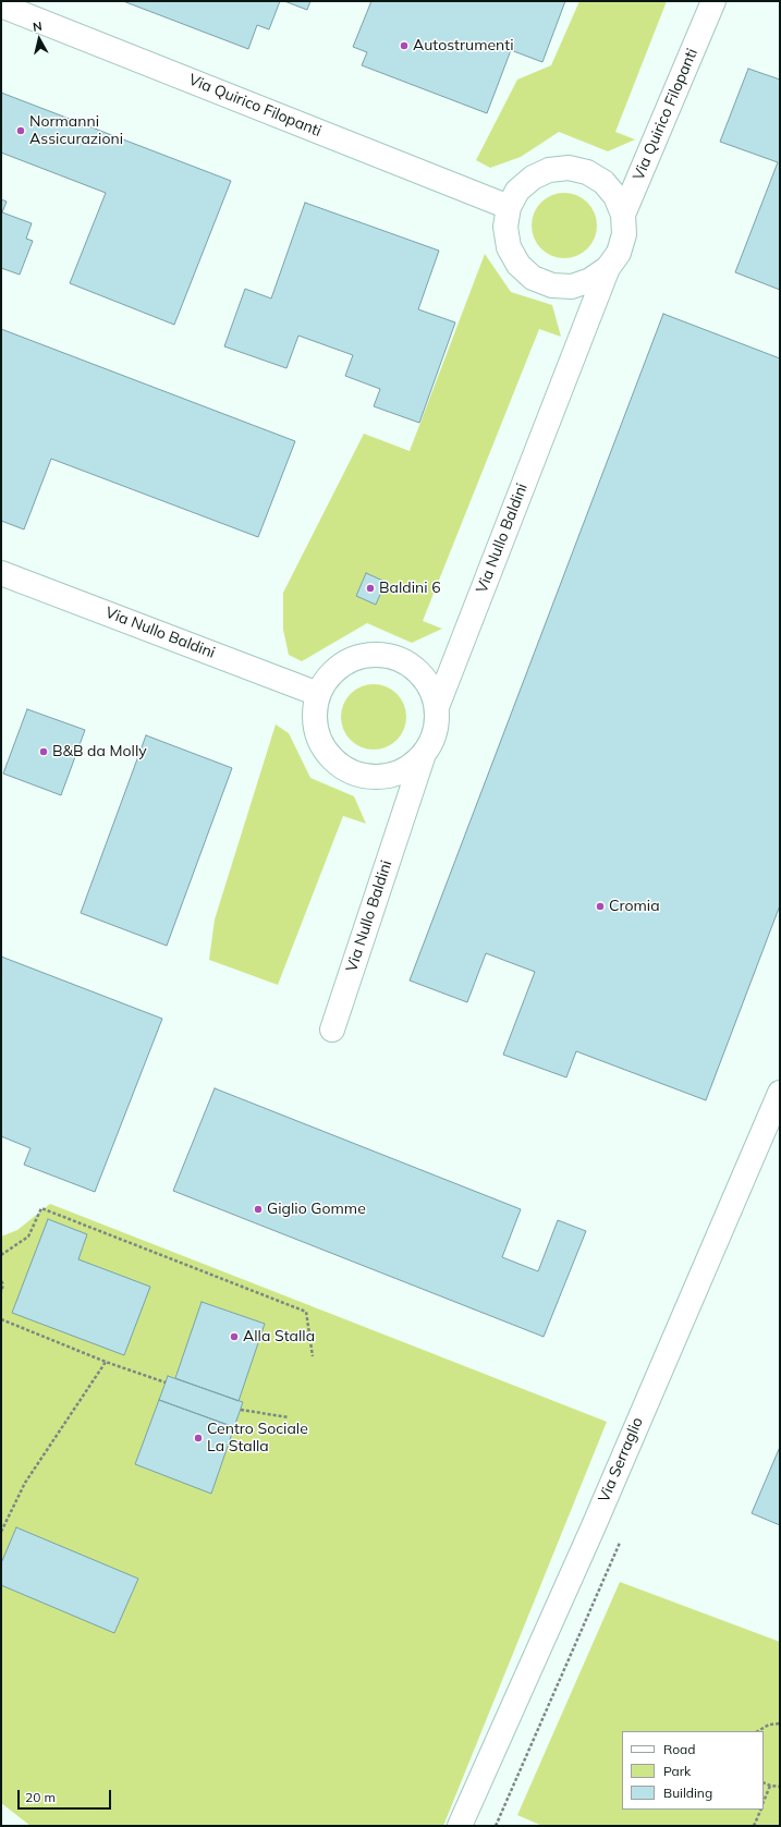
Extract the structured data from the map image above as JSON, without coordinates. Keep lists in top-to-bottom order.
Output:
{
  "streets": {
    "street": ["Via Quirico Filopanti", "Via Nullo Baldini", "Via Serraglio"]
  },
  "crossings": [
    ["Via Quirico Filopanti", "Via Nullo Baldini"]
  ],
  "places": [
    "Autostrumenti",
    "Normanni Assicurazioni",
    "Baldini 6",
    "B&B da Molly",
    "Cromia",
    "Giglio Gomme",
    "Alla Stalla",
    "Centro Sociale La Stalla"
  ],
  "legend": ["Road", "Park", "Building"],
  "scale_bar": "20 m",
  "north": "top"
}
